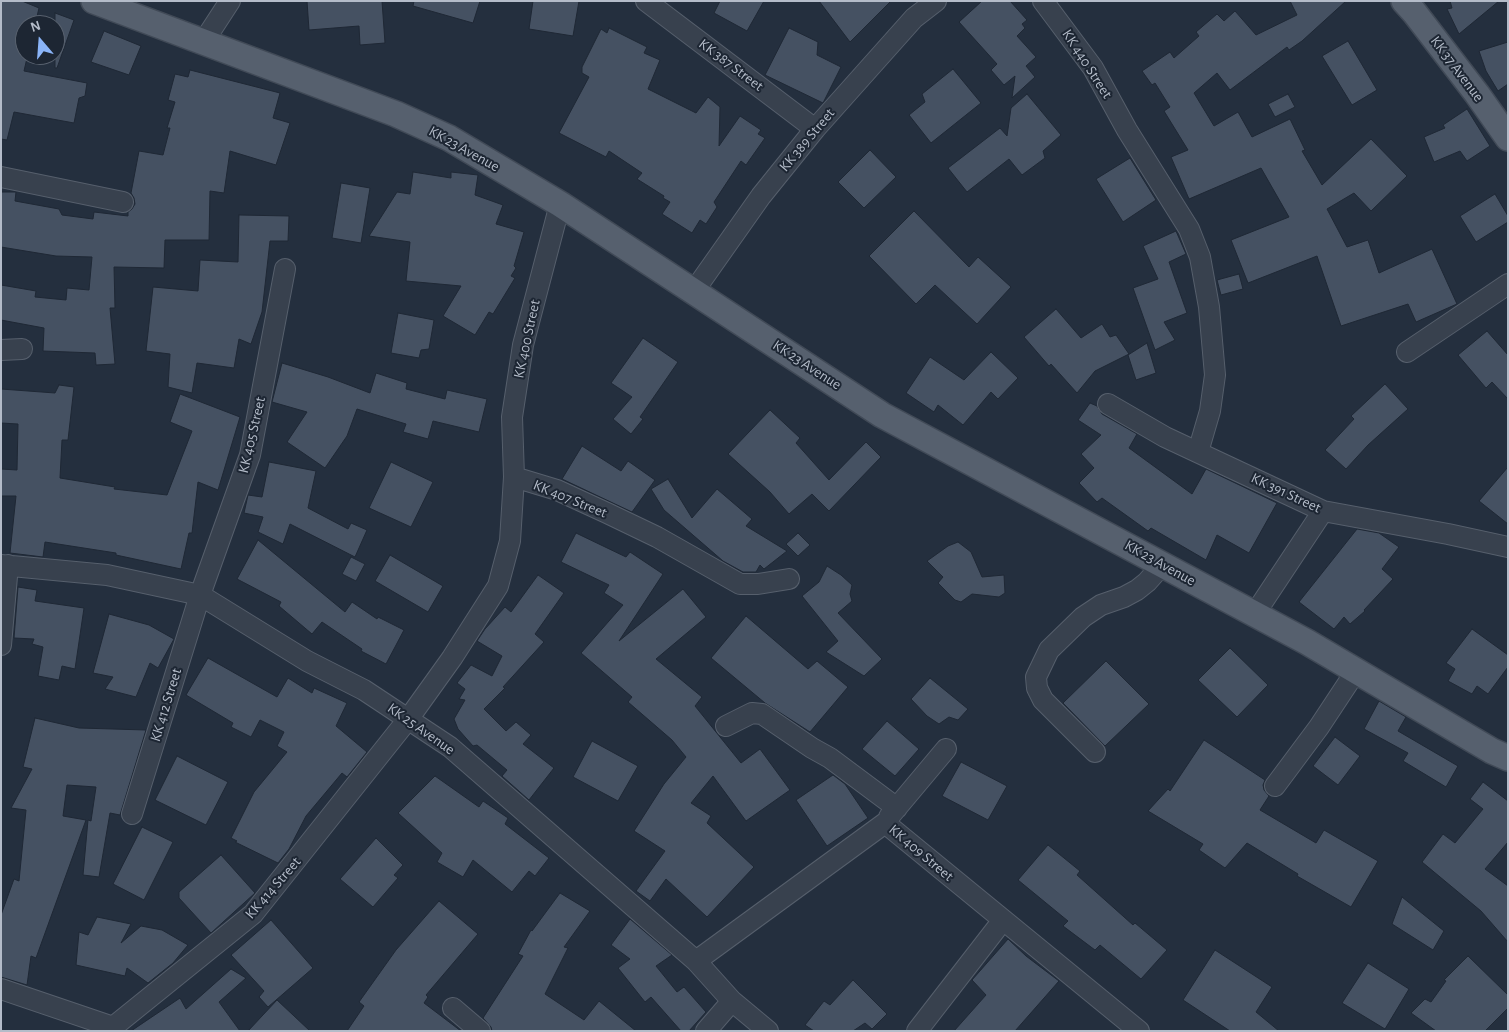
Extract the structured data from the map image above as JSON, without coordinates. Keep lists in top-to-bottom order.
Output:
{
  "streets": {
    "main road": ["KK 37 Avenue", "KK 23 Avenue"],
    "street": [
      "KK 440 Street",
      "KK 387 Street",
      "KK 389 Street",
      "KK 400 Street",
      "KK 405 Street",
      "KK 391 Street",
      "KK 407 Street",
      "KK 412 Street",
      "KK 25 Avenue",
      "KK 409 Street",
      "KK 414 Street"
    ]
  },
  "crossings": [
    ["KK 440 Street", "KK 391 Street"],
    ["KK 387 Street", "KK 389 Street"],
    ["KK 389 Street", "KK 23 Avenue"],
    ["KK 23 Avenue", "KK 400 Street"],
    ["KK 400 Street", "KK 407 Street"],
    ["KK 405 Street", "KK 412 Street"],
    ["KK 405 Street", "KK 25 Avenue"],
    ["KK 407 Street", "KK 25 Avenue"],
    ["KK 407 Street", "KK 414 Street"],
    ["KK 412 Street", "KK 25 Avenue"],
    ["KK 25 Avenue", "KK 409 Street"],
    ["KK 25 Avenue", "KK 414 Street"]
  ],
  "north": "top"
}
